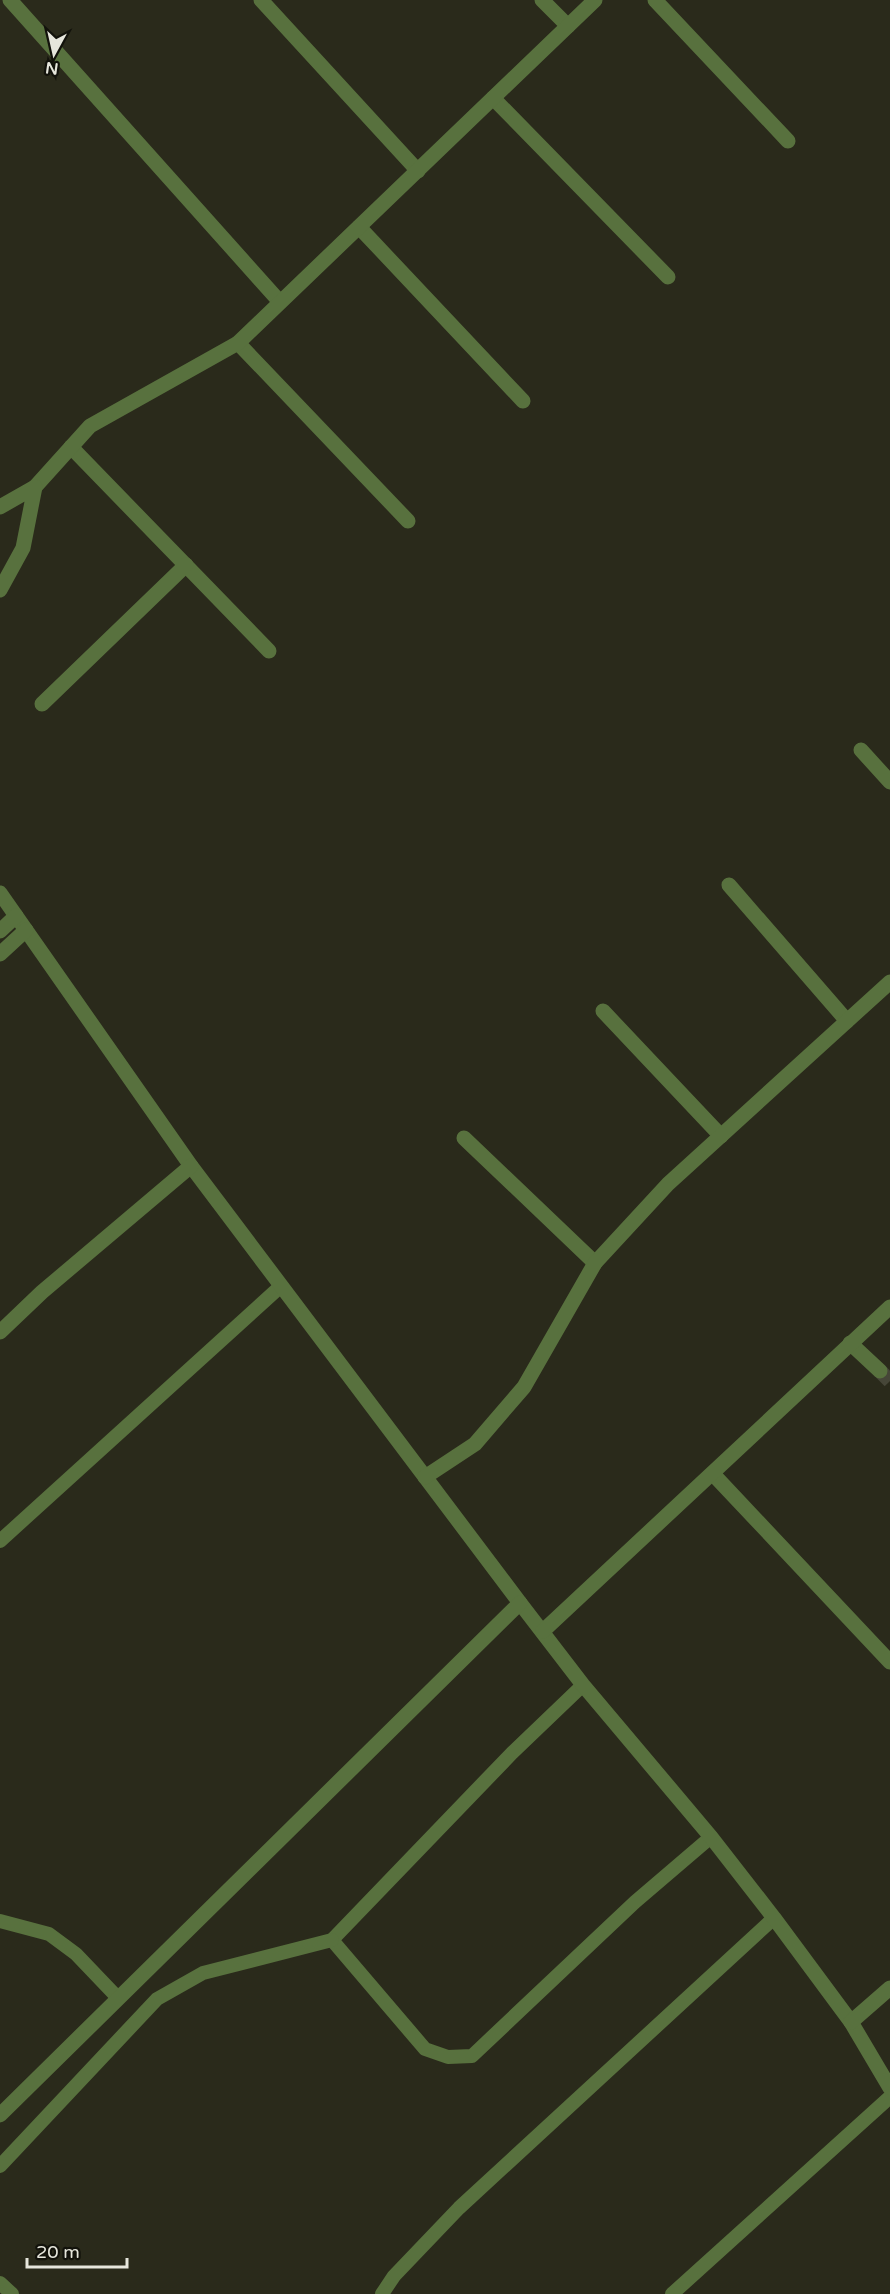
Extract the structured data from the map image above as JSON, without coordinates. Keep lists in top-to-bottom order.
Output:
{
  "scale_bar": "20 m",
  "north": "bottom"
}
